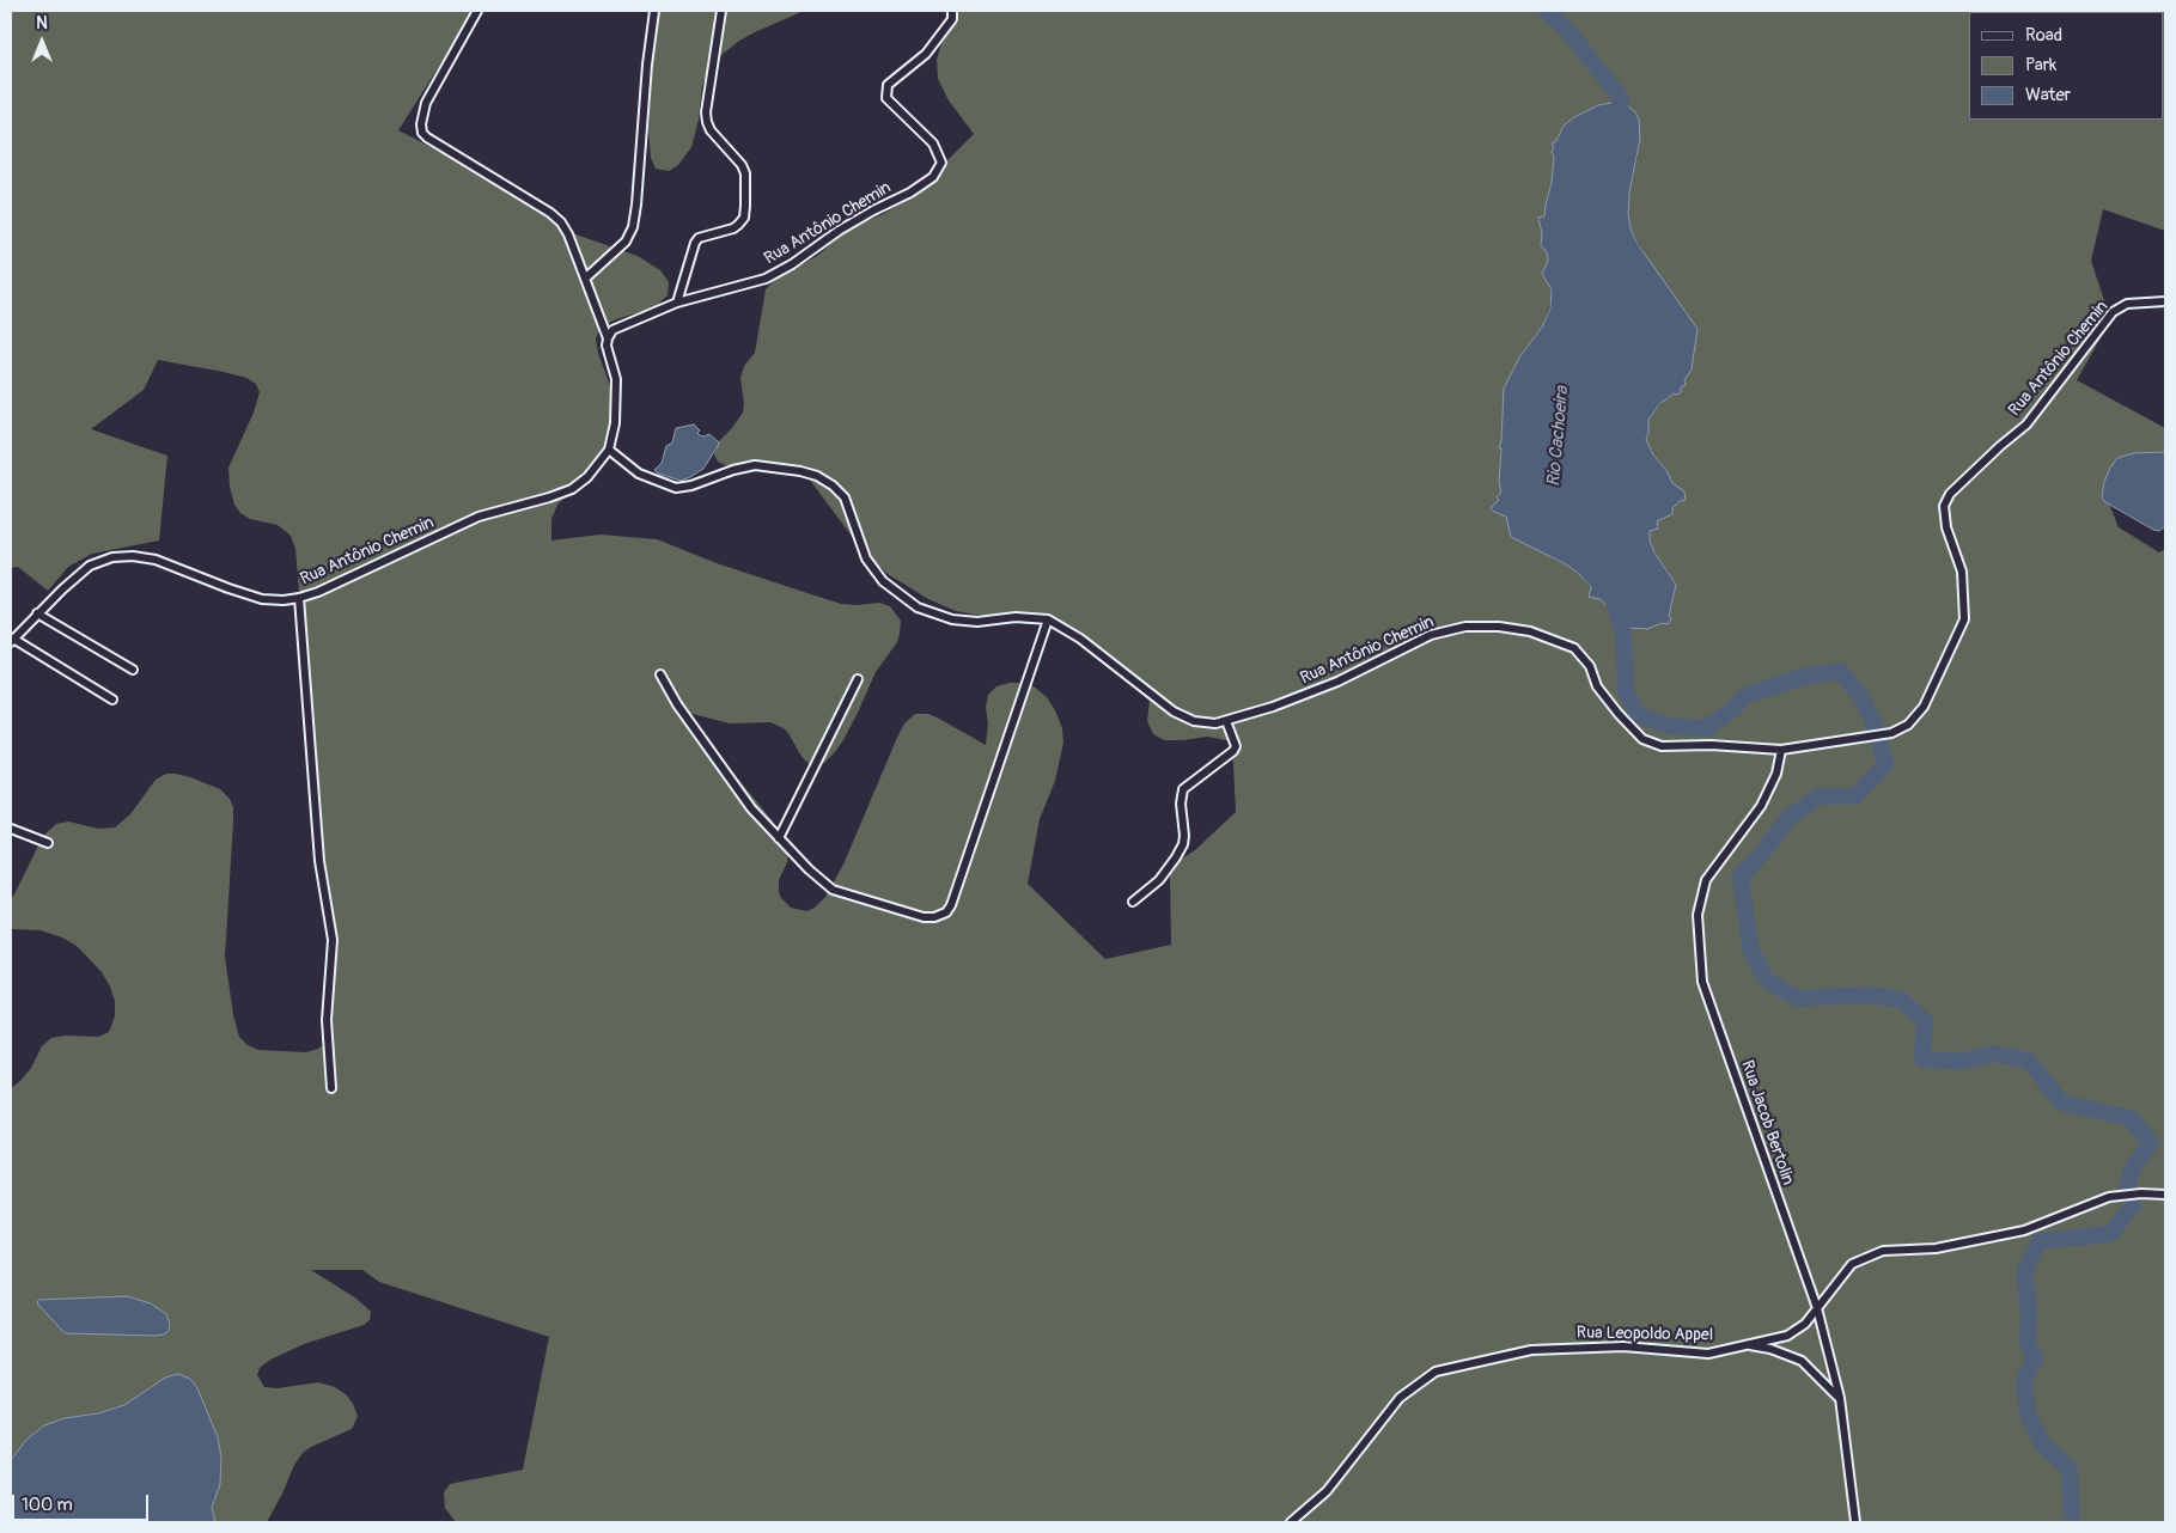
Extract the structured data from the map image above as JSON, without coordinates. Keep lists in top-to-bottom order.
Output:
{
  "streets": {
    "street": ["Rua Antônio Chemin", "Rua Jacob Bertolin", "Rua Leopoldo Appel"]
  },
  "crossings": [
    ["Rua Antônio Chemin", "Rua Jacob Bertolin"],
    ["Rua Jacob Bertolin", "Rua Leopoldo Appel"]
  ],
  "water": ["Rio Cachoeira"],
  "legend": ["Road", "Park", "Water"],
  "scale_bar": "100 m",
  "north": "top"
}
